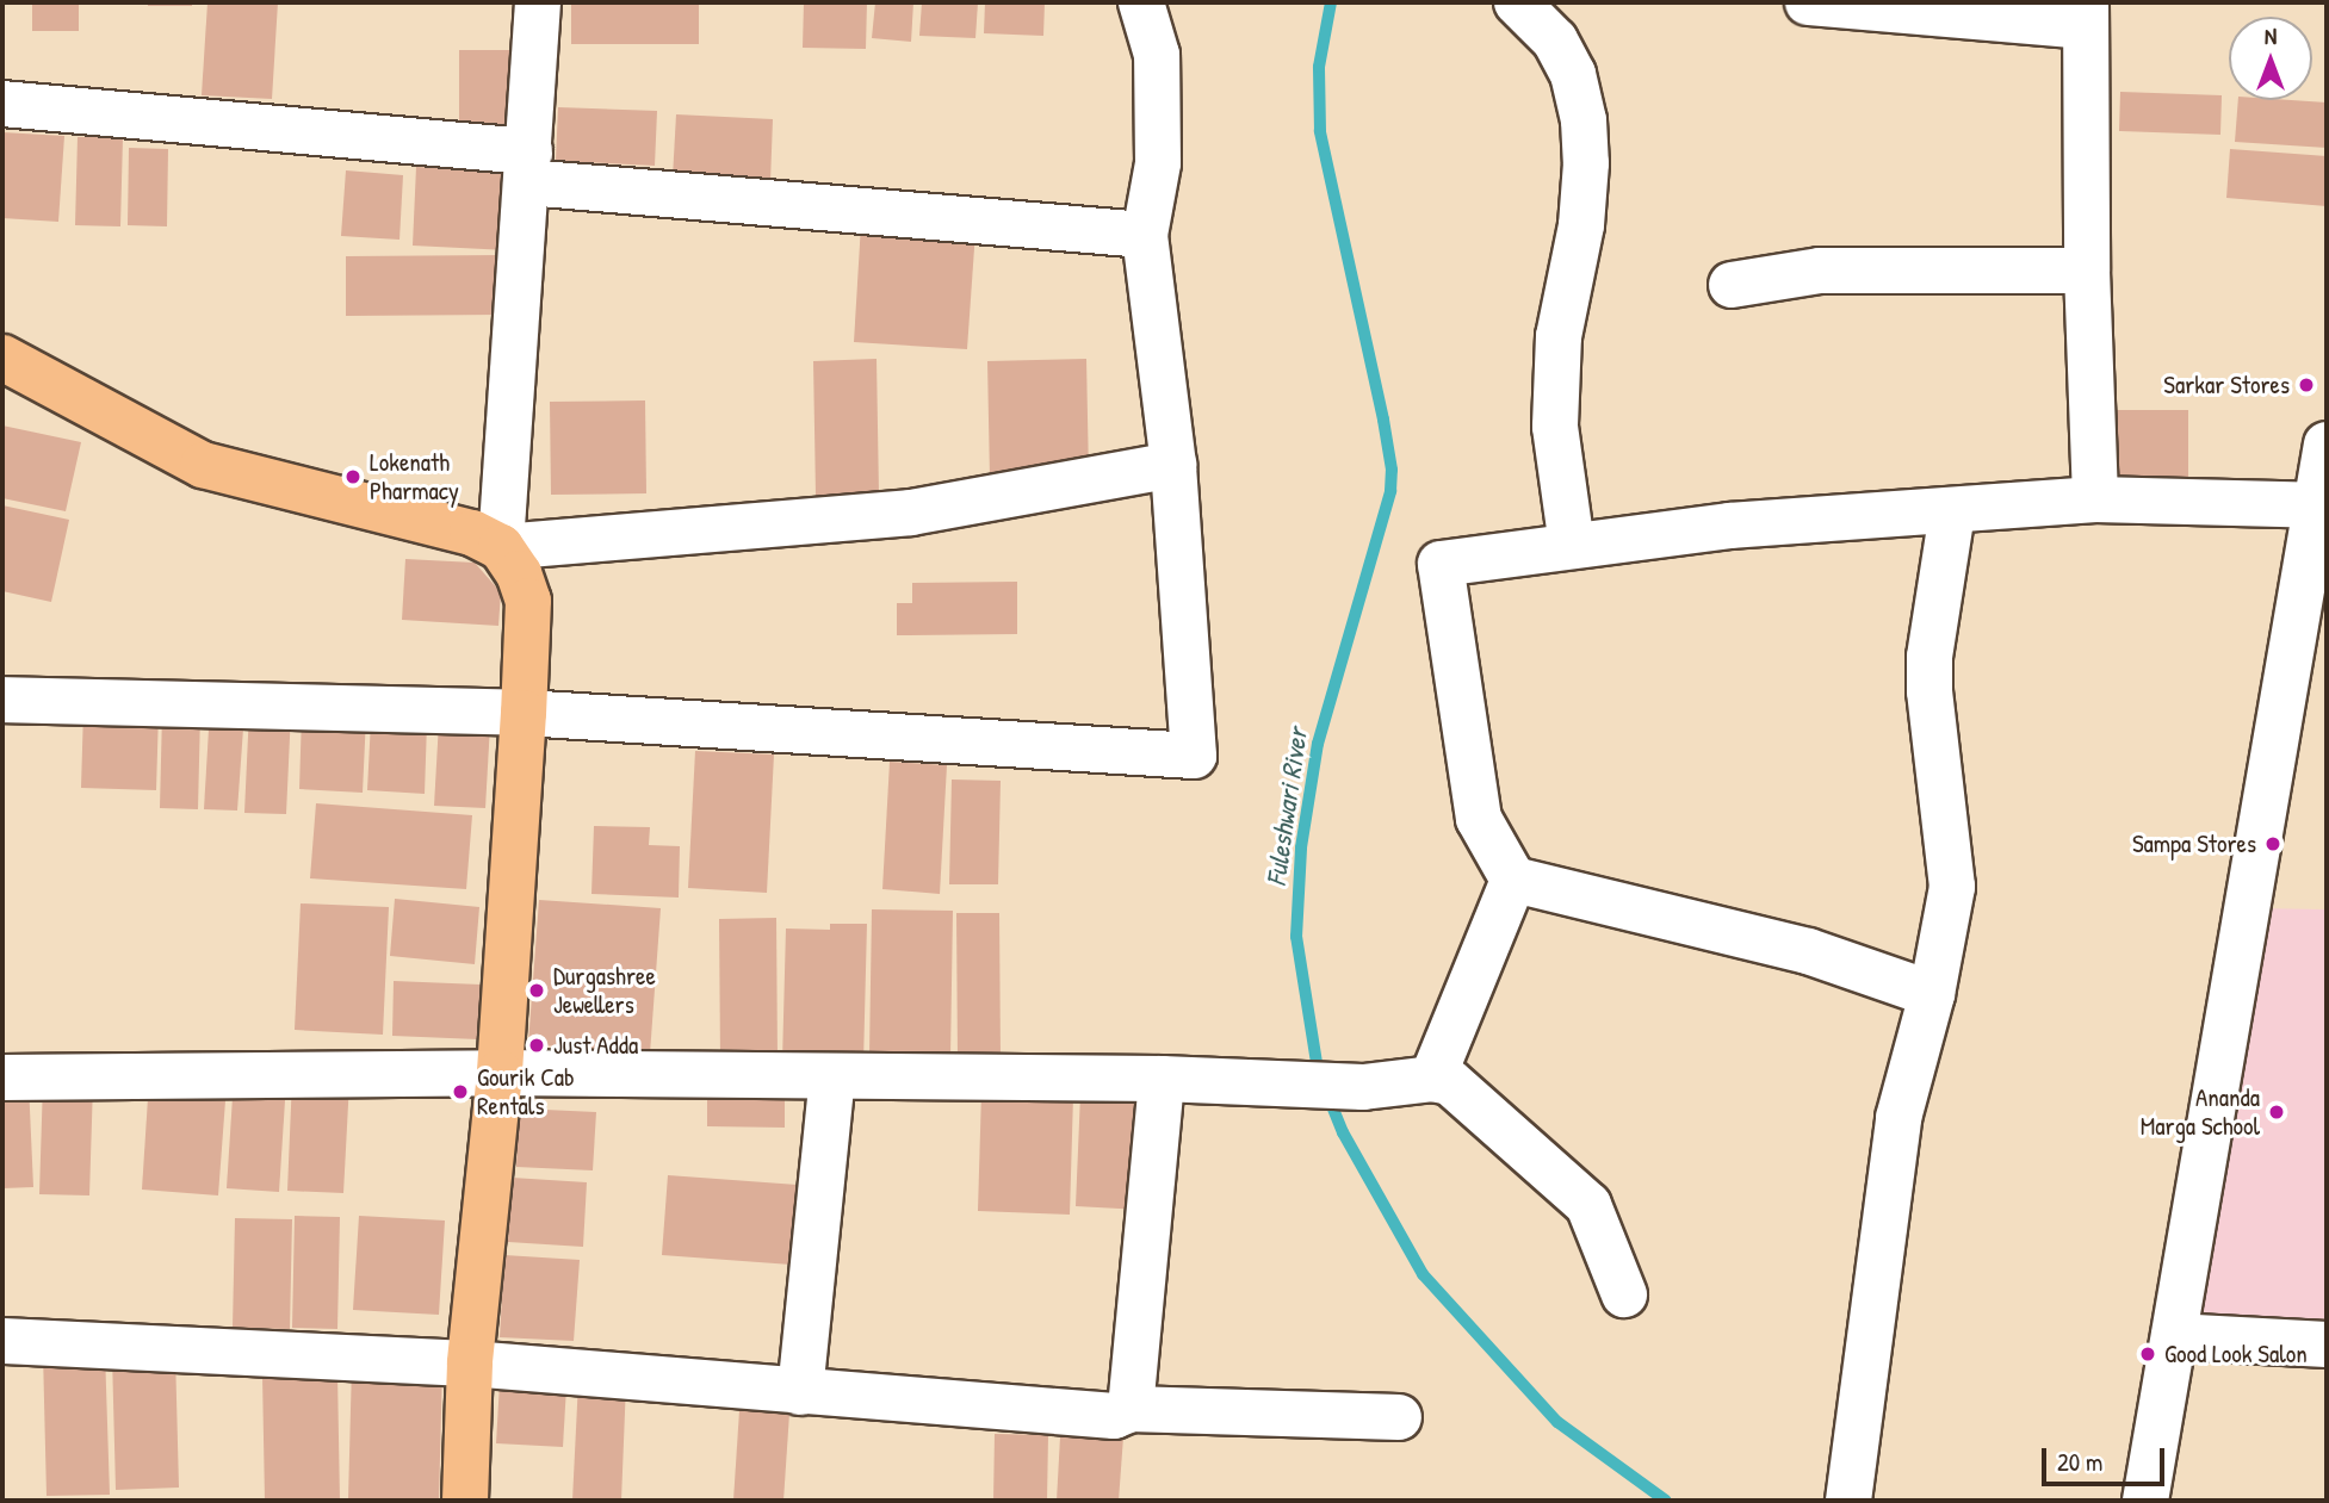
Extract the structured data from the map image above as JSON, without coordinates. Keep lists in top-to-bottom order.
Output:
{
  "water": ["Fuleshwari River"],
  "places": [
    "Sarkar Stores",
    "Lokenath Pharmacy",
    "Sampa Stores",
    "Durgashree Jewellers",
    "Just Adda",
    "Gourik Cab Rentals",
    "Ananda Marga School",
    "Good Look Salon"
  ],
  "scale_bar": "20 m",
  "north": "top"
}
